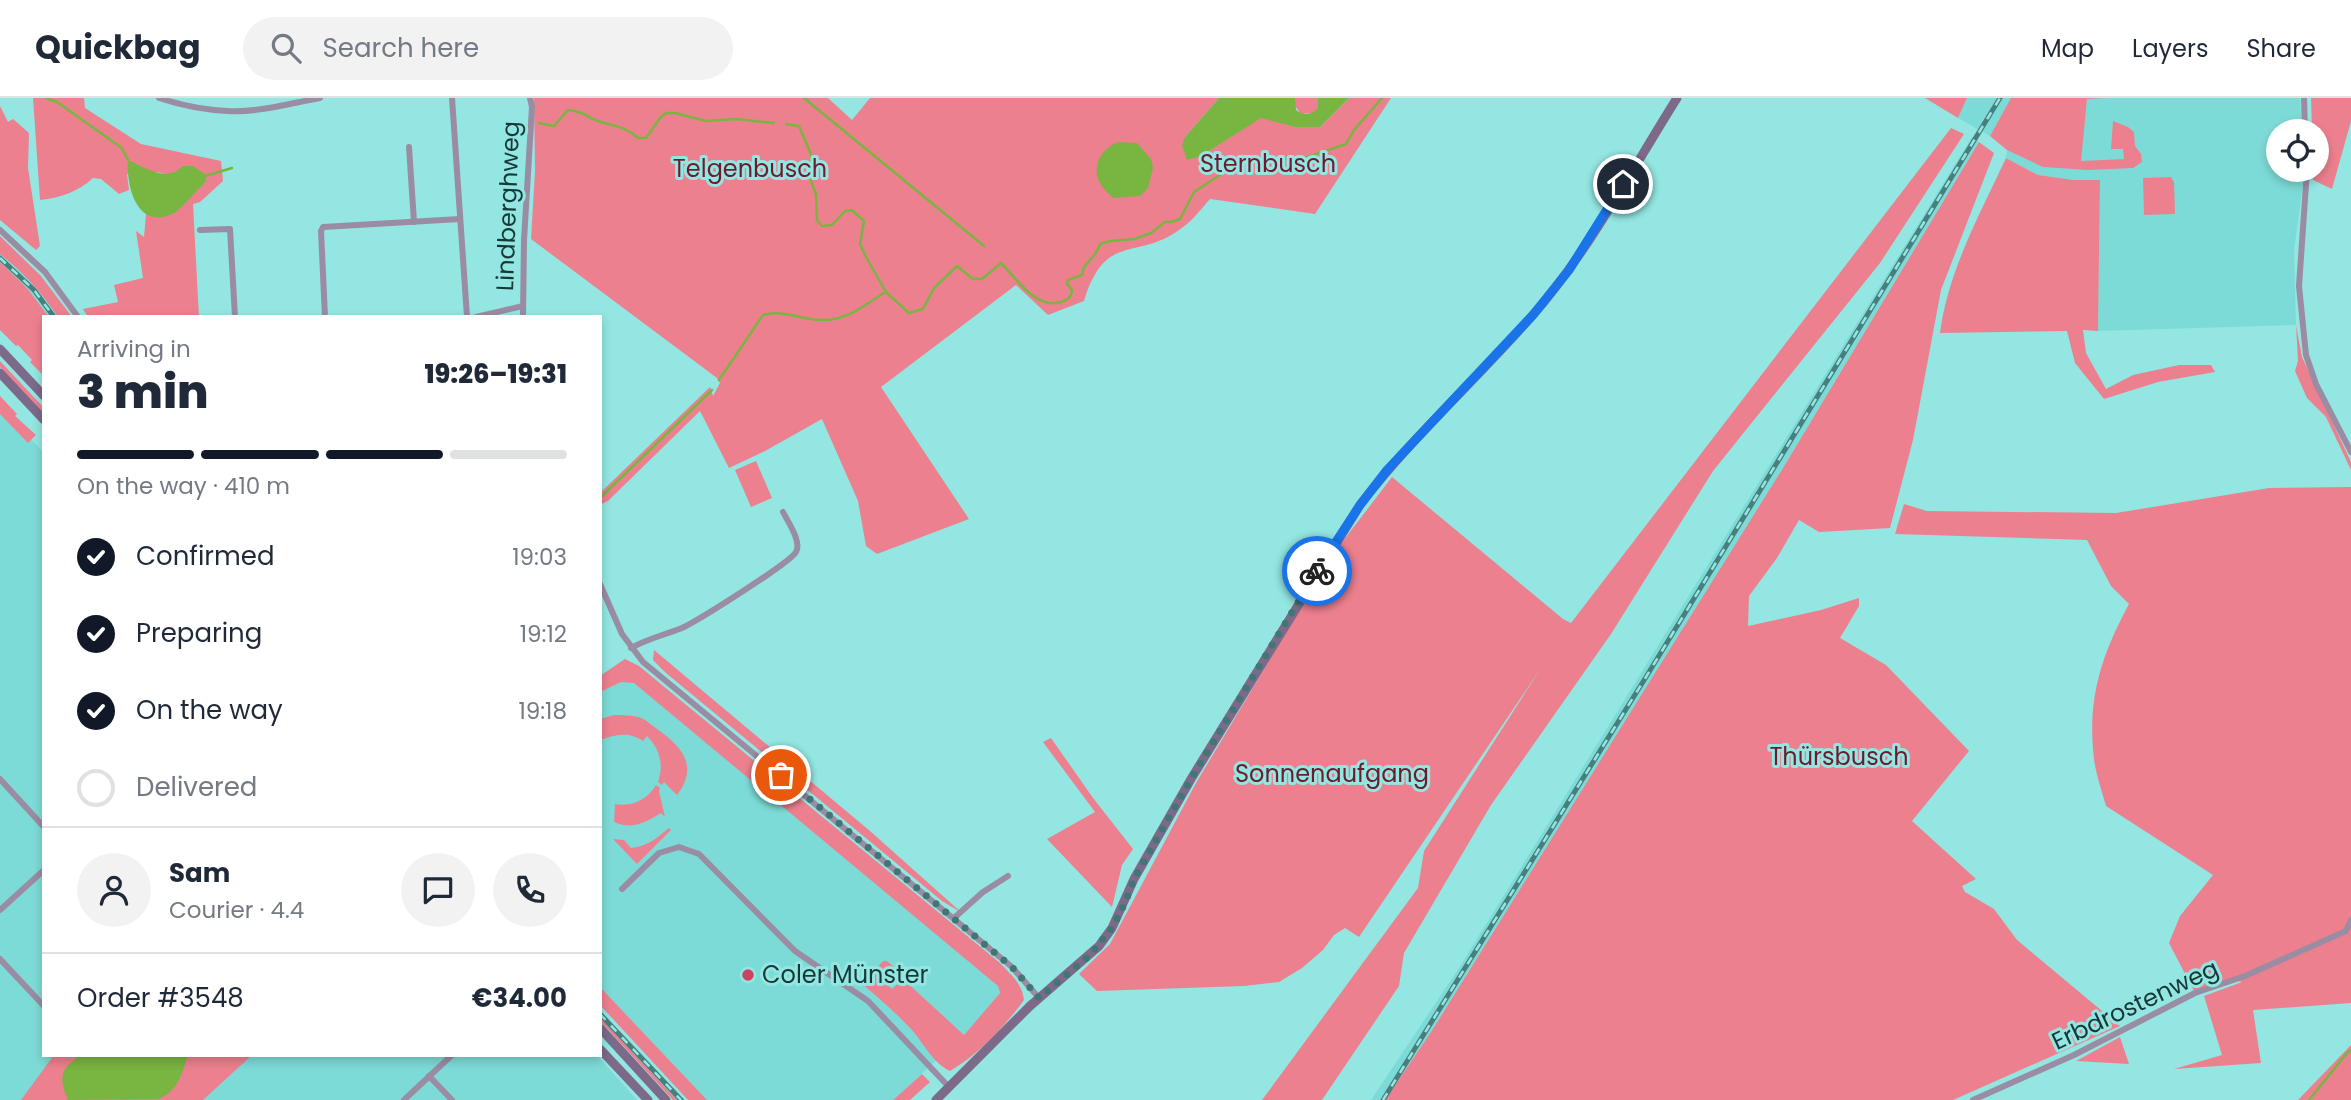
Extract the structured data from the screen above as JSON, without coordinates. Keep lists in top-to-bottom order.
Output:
{
  "streets": {
    "street": ["Lindberghweg", "Erbdrostenweg"]
  },
  "parks": [
    "Sternbusch",
    "Telgenbusch",
    "Thürsbusch",
    "Sonnenaufgang"
  ],
  "places": ["Coler Münster"],
  "page": {
    "header": "Quickbag",
    "search": "Search here",
    "nav": ["Map", "Layers", "Share"],
    "heading": ["3 min", "Arriving in", "19:26–19:31"],
    "panel": [
      "Sam",
      "Courier · 4.4",
      "Order #3548",
      "€34.00"
    ],
    "bar": "On the way · 410 m",
    "list": [
      ["Confirmed", "19:03"],
      ["Preparing", "19:12"],
      ["On the way", "19:18"],
      "Delivered"
    ]
  }
}
